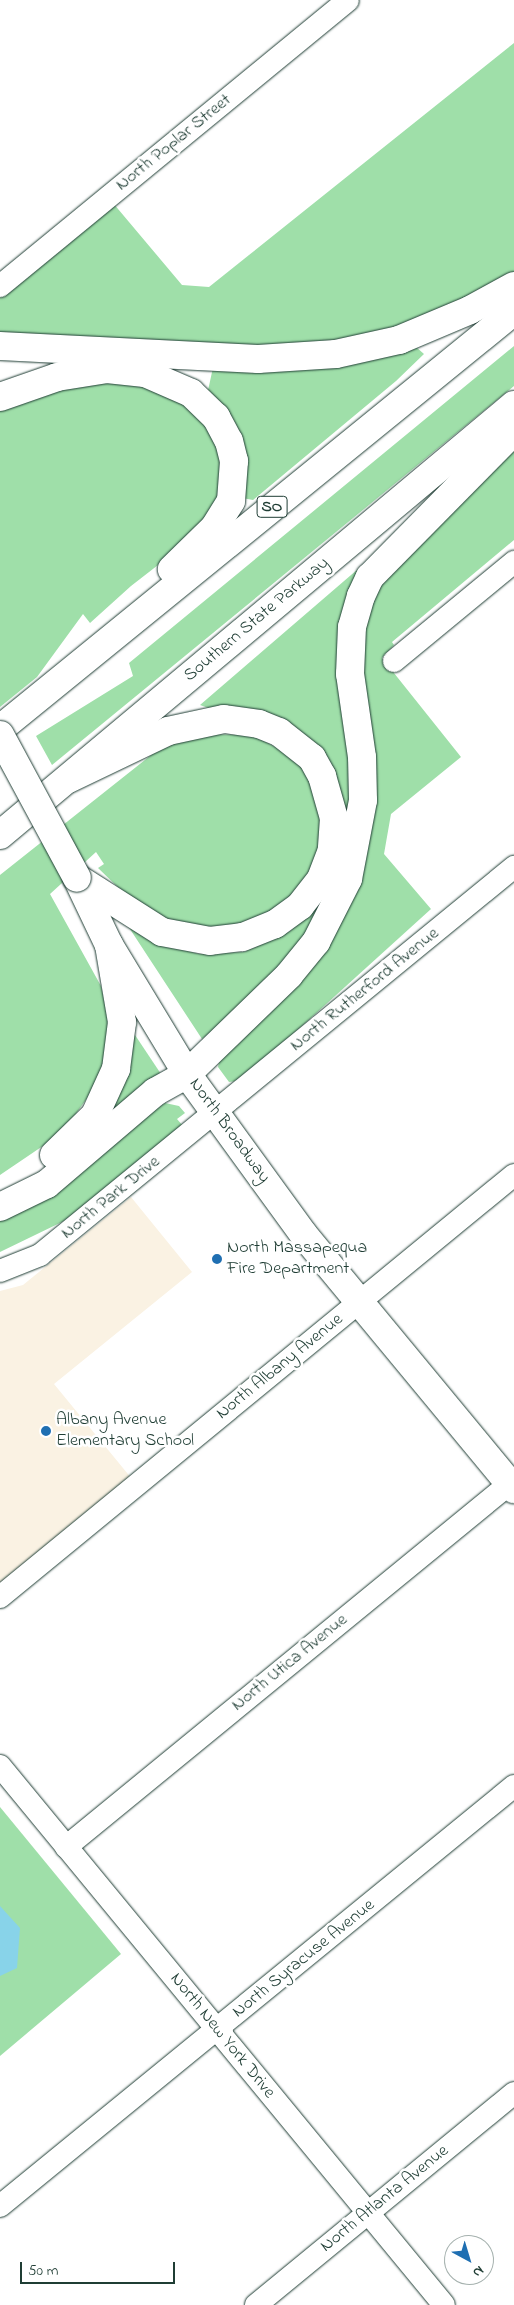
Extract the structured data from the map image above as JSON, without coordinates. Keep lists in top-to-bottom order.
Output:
{
  "streets": {
    "main road": ["SO", "Southern State Parkway", "North Broadway"],
    "street": [
      "North Poplar Street",
      "North Rutherford Avenue",
      "North Park Drive",
      "North Albany Avenue",
      "North Utica Avenue",
      "North Syracuse Avenue",
      "North New York Drive",
      "North Atlanta Avenue"
    ]
  },
  "crossings": [
    ["North Rutherford Avenue", "North Broadway"],
    ["North Rutherford Avenue", "North Park Drive"],
    ["North Broadway", "North Park Drive"],
    ["North Broadway", "North Albany Avenue"],
    ["North Broadway", "North Utica Avenue"],
    ["North Utica Avenue", "North New York Drive"],
    ["North Syracuse Avenue", "North New York Drive"],
    ["North New York Drive", "North Atlanta Avenue"]
  ],
  "places": ["North Massapequa Fire Department", "Albany Avenue Elementary School"],
  "scale_bar": "50 m",
  "north": "bottom right"
}
